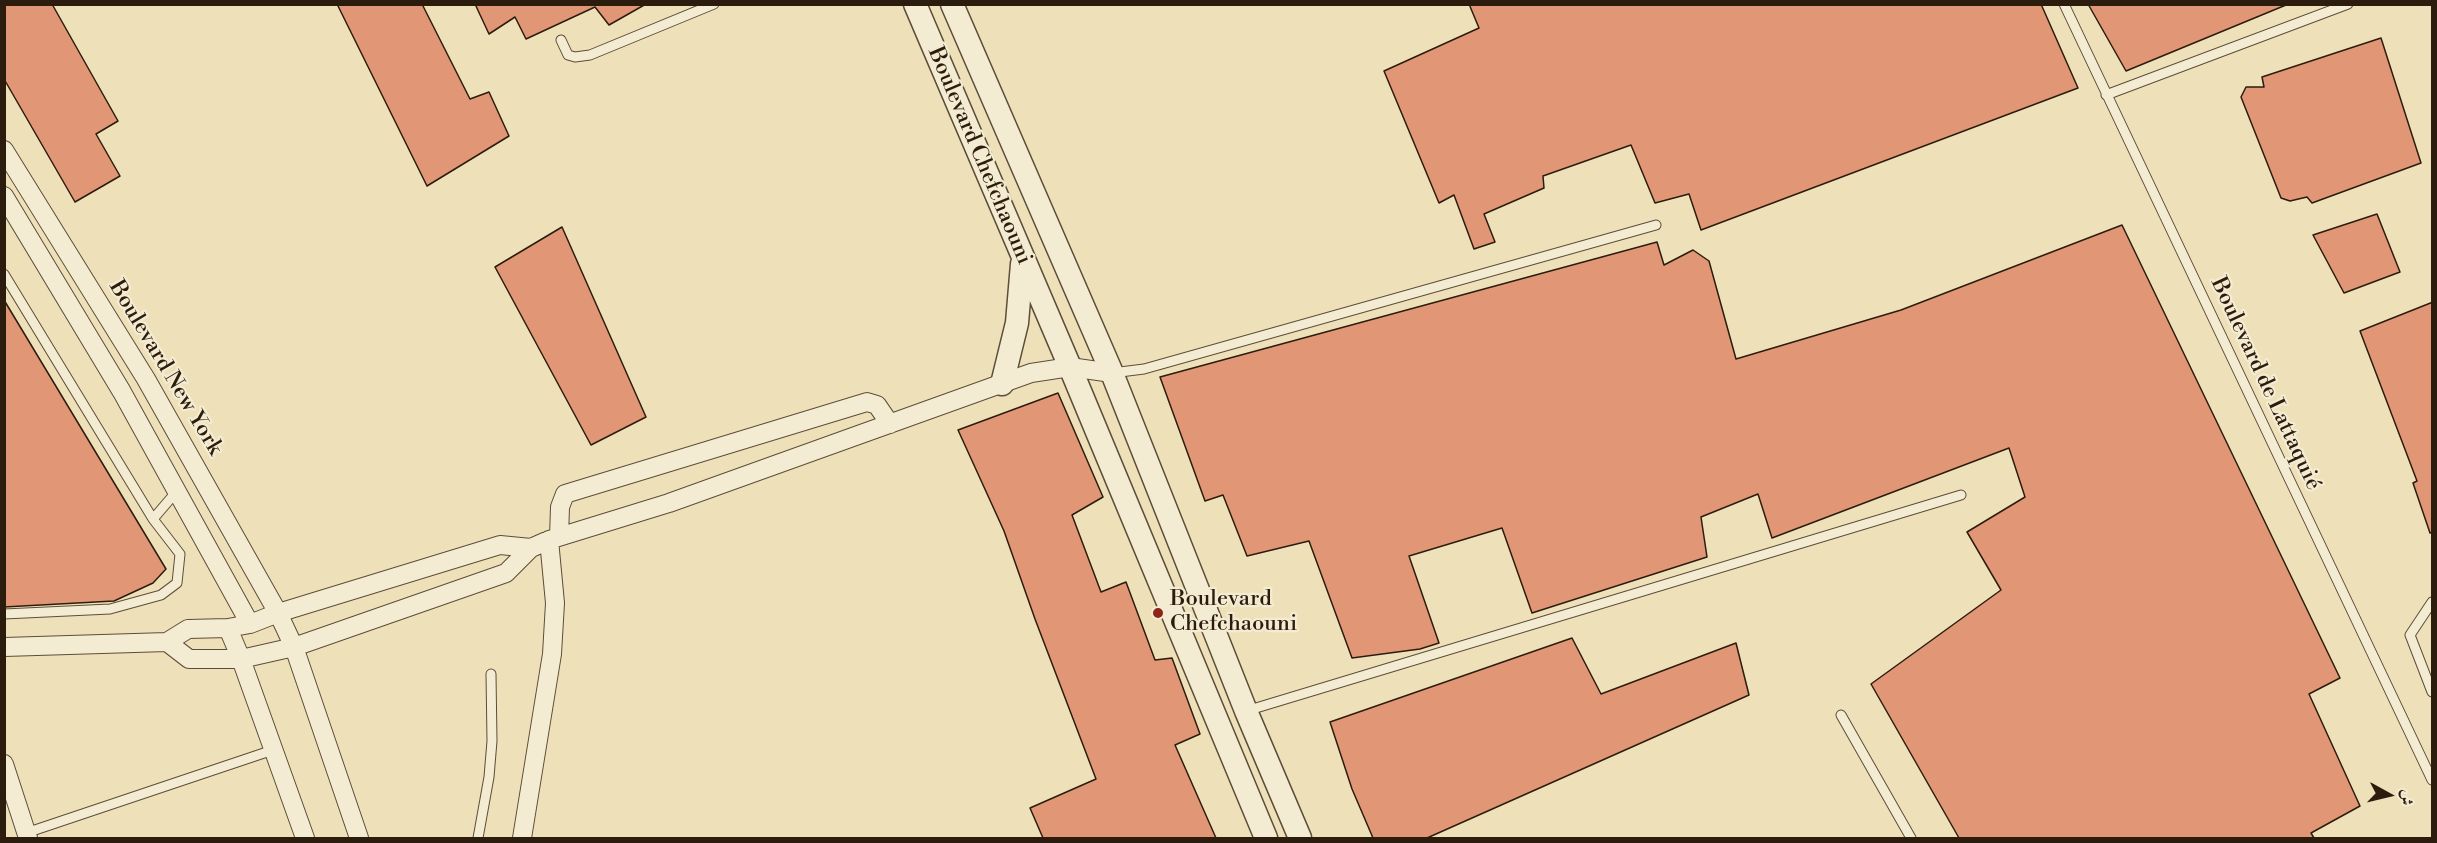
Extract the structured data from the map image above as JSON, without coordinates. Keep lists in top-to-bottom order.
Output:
{
  "streets": {
    "street": ["Boulevard Chefchaouni", "Boulevard New York"],
    "lane": ["Boulevard de Lattaquié"]
  },
  "places": ["Boulevard Chefchaouni"],
  "north": "right"
}
